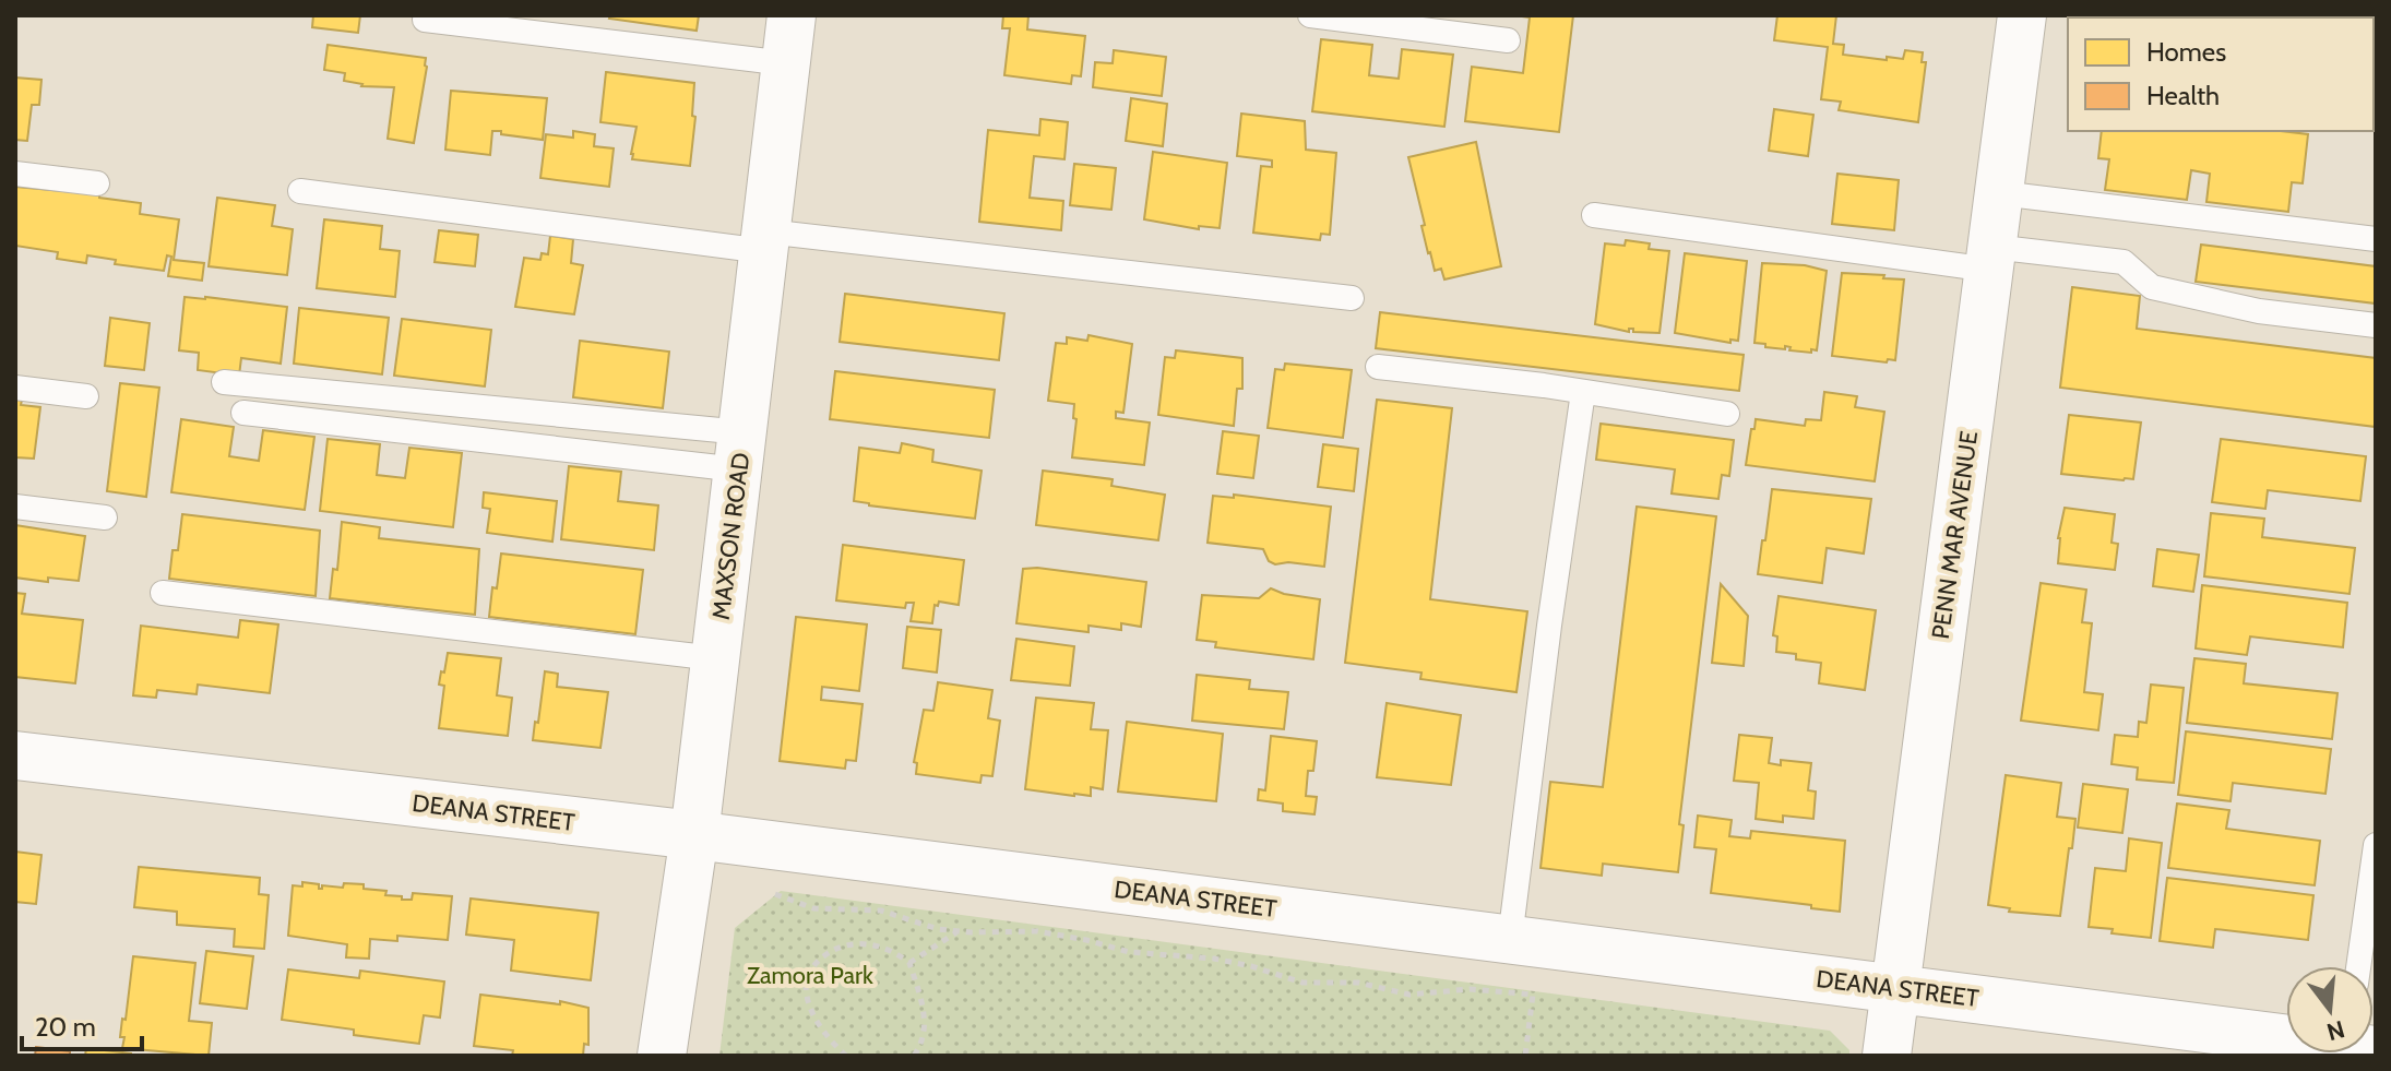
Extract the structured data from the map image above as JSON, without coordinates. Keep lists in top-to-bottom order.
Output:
{
  "streets": {
    "street": ["PENN MAR AVENUE", "MAXSON ROAD", "DEANA STREET"]
  },
  "crossings": [
    ["PENN MAR AVENUE", "DEANA STREET"],
    ["MAXSON ROAD", "DEANA STREET"]
  ],
  "parks": ["Zamora Park"],
  "legend": ["Homes", "Health"],
  "scale_bar": "20 m",
  "north": "bottom"
}
